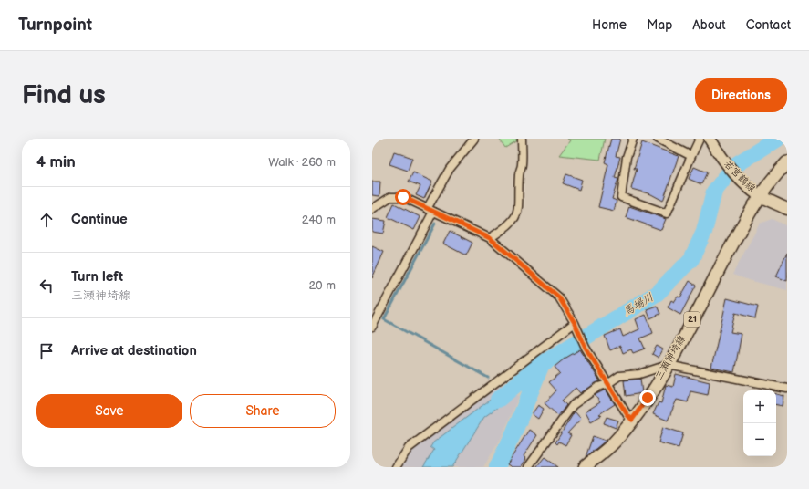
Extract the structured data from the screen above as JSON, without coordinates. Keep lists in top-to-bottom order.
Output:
{
  "streets": {
    "main road": ["若宮鶴線", "21", "三瀬神埼線"]
  },
  "crossings": [
    ["若宮鶴線", "三瀬神埼線"]
  ],
  "water": ["馬場川"],
  "page": {
    "header": "Turnpoint",
    "nav": [
      "Home",
      "Map",
      "About",
      "Contact"
    ],
    "buttons": [
      "Directions",
      ["Save", "Share"]
    ],
    "title": "Find us",
    "heading": ["4 min", "Walk · 260 m"],
    "list": [
      ["Continue", "240 m"],
      ["Turn left", "三瀬神埼線", "20 m"],
      "Arrive at destination"
    ],
    "map_buttons": ["+", "−"]
  }
}
